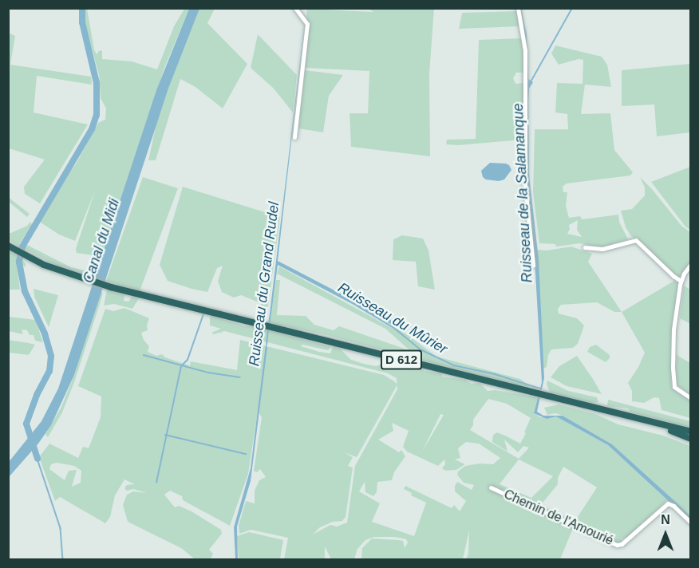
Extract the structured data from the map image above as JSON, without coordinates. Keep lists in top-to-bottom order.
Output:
{
  "streets": {
    "highway": ["D 612"],
    "street": ["Chemin de l'Amourié"]
  },
  "water": [
    "Ruisseau de la Salamanque",
    "Canal du Midi",
    "Ruisseau du Grand Rudel",
    "Ruisseau du Mûrier"
  ],
  "north": "top"
}
